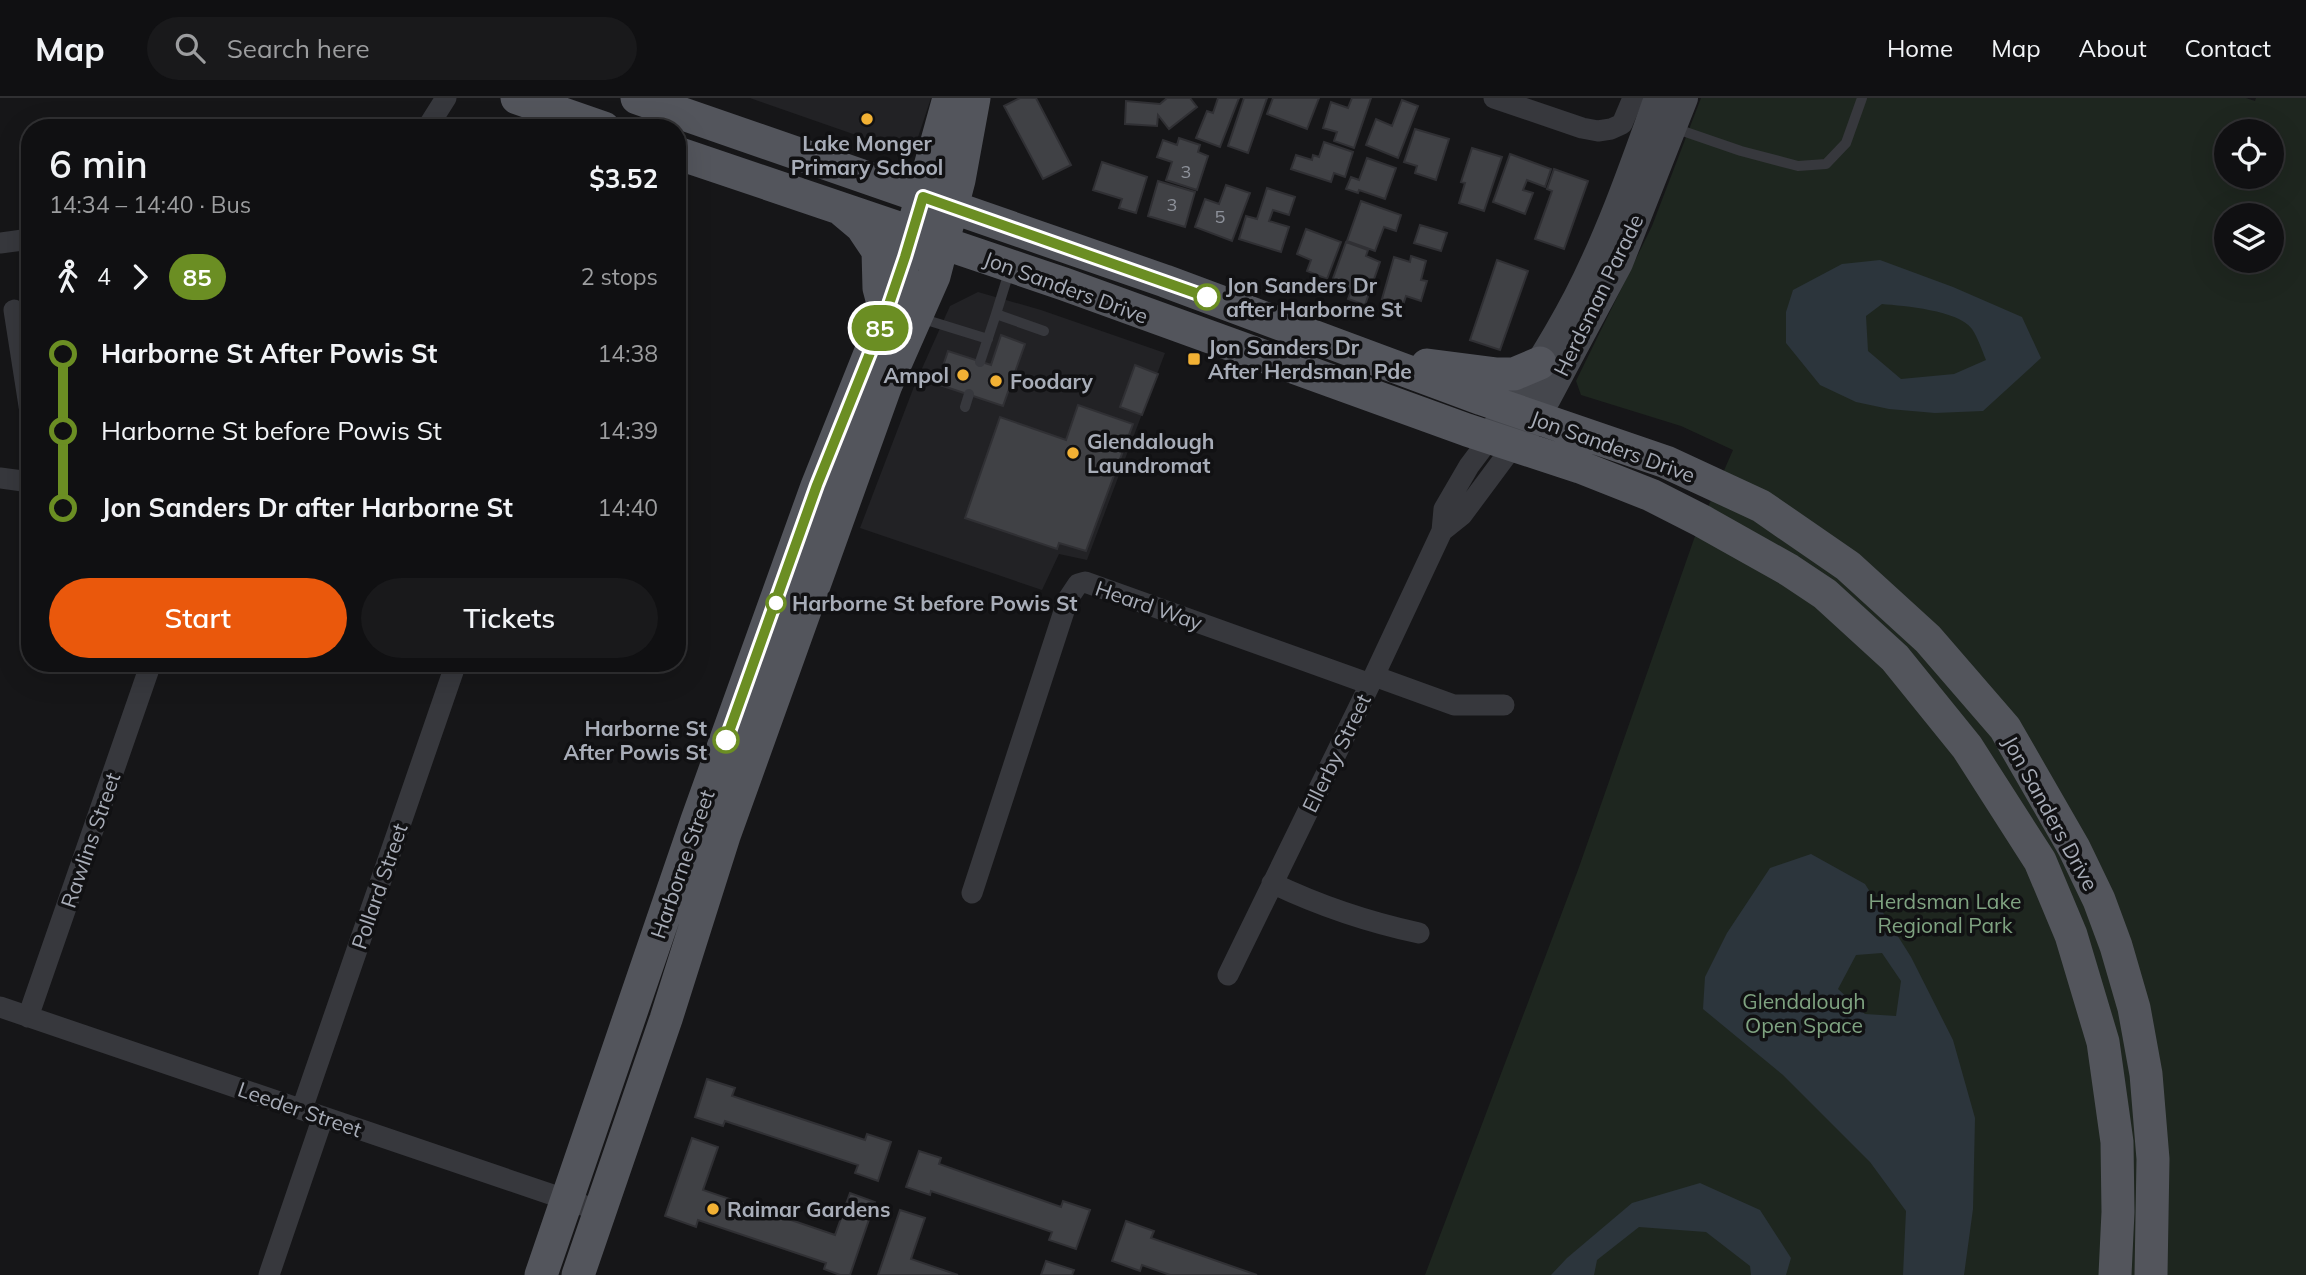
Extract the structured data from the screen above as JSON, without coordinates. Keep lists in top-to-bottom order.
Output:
{
  "streets": {
    "main road": ["Jon Sanders Drive", "Herdsman Parade", "Harborne Street"],
    "street": [
      "Heard Way",
      "Ellerby Street",
      "Rawlins Street",
      "Pollard Street",
      "Leeder Street"
    ]
  },
  "crossings": [
    ["Jon Sanders Drive", "Herdsman Parade"],
    ["Jon Sanders Drive", "Ellerby Street"],
    ["Jon Sanders Drive", "Harborne Street"],
    ["Herdsman Parade", "Ellerby Street"],
    ["Heard Way", "Ellerby Street"],
    ["Rawlins Street", "Leeder Street"],
    ["Harborne Street", "Leeder Street"],
    ["Pollard Street", "Leeder Street"]
  ],
  "parks": ["Herdsman Lake Regional Park", "Glendalough Open Space"],
  "places": {
    "other": [
      "Lake Monger Primary School",
      "Jon Sanders Dr after Harborne St",
      "Ampol",
      "Foodary",
      "Glendalough Laundromat",
      "Harborne St before Powis St",
      "Harborne St After Powis St",
      "Raimar Gardens"
    ],
    "transit": ["Jon Sanders Dr After Herdsman Pde"]
  },
  "lines": ["bus line 85"],
  "house_numbers": ["3", "3", "5"],
  "page": {
    "header": "Map",
    "search": "Search here",
    "nav": [
      "Home",
      "Map",
      "About",
      "Contact"
    ],
    "on_map": "85",
    "heading": ["6 min", "14:34 – 14:40 · Bus", "$3.52"],
    "legs": ["4", "85", "2 stops"],
    "list": [
      {
        "name": "Harborne St After Powis St",
        "value": "14:38"
      },
      {
        "name": "Harborne St before Powis St",
        "value": "14:39"
      },
      {
        "name": "Jon Sanders Dr after Harborne St",
        "value": "14:40"
      }
    ],
    "buttons": ["Start", "Tickets"]
  }
}
